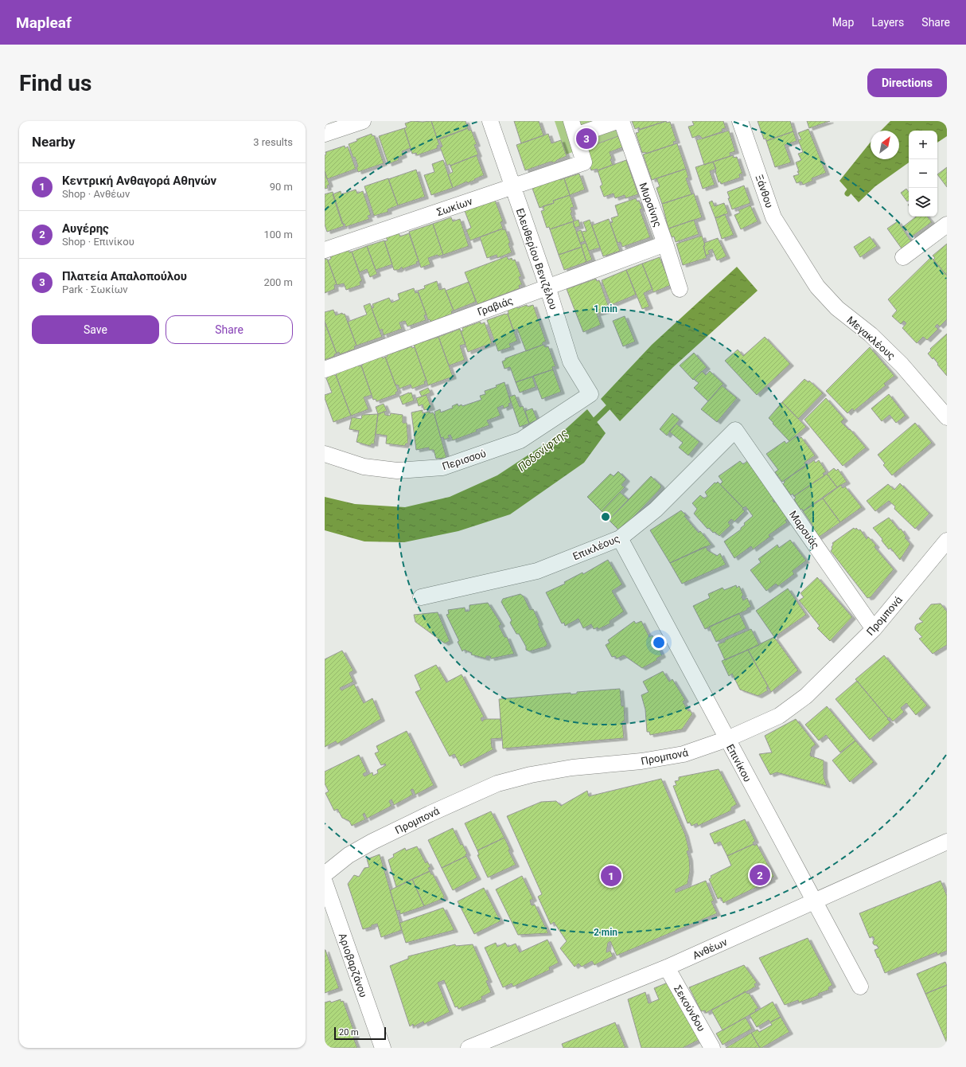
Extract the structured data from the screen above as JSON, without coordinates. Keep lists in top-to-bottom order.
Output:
{
  "streets": {
    "street": [
      "Ξάνθου",
      "Μυρσίνης",
      "Σωκίων",
      "Ελευθερίου Βενιζέλου",
      "Γραβιάς",
      "Μεγακλέους",
      "Περισσού",
      "Μαρσυάς",
      "Επικλέους",
      "Προμπονά",
      "Επινίκου",
      "Ανθέων",
      "Αριοβαρζάνου",
      "Σεκούνδου"
    ]
  },
  "crossings": [
    ["Ξάνθου", "Μεγακλέους"],
    ["Μυρσίνης", "Γραβιάς"],
    ["Σωκίων", "Ελευθερίου Βενιζέλου"],
    ["Ελευθερίου Βενιζέλου", "Γραβιάς"],
    ["Ελευθερίου Βενιζέλου", "Περισσού"],
    ["Μαρσυάς", "Επικλέους"],
    ["Μαρσυάς", "Προμπονά"],
    ["Επικλέους", "Επινίκου"],
    ["Προμπονά", "Επινίκου"],
    ["Επινίκου", "Ανθέων"],
    ["Ανθέων", "Σεκούνδου"]
  ],
  "water": ["Ποδονίφτης"],
  "scale_bar": "20 m",
  "north": "top right",
  "page": {
    "header": "Mapleaf",
    "nav": ["Map", "Layers", "Share"],
    "buttons": [
      "Directions",
      ["Save", "Share"]
    ],
    "title": "Find us",
    "heading": ["Nearby", "3 results"],
    "pins": ["3", "2", "1"],
    "map_buttons": ["+", "−"],
    "list": [
      {
        "mark": "1",
        "name": "Κεντρική Ανθαγορά Αθηνών",
        "note": "Shop · Ανθέων",
        "value": "90 m"
      },
      {
        "mark": "2",
        "name": "Αυγέρης",
        "note": "Shop · Επινίκου",
        "value": "100 m"
      },
      {
        "mark": "3",
        "name": "Πλατεία Απαλοπούλου",
        "note": "Park · Σωκίων",
        "value": "200 m"
      }
    ],
    "scale": "20 m"
  },
  "rings": ["1 min", "2 min"]
}
